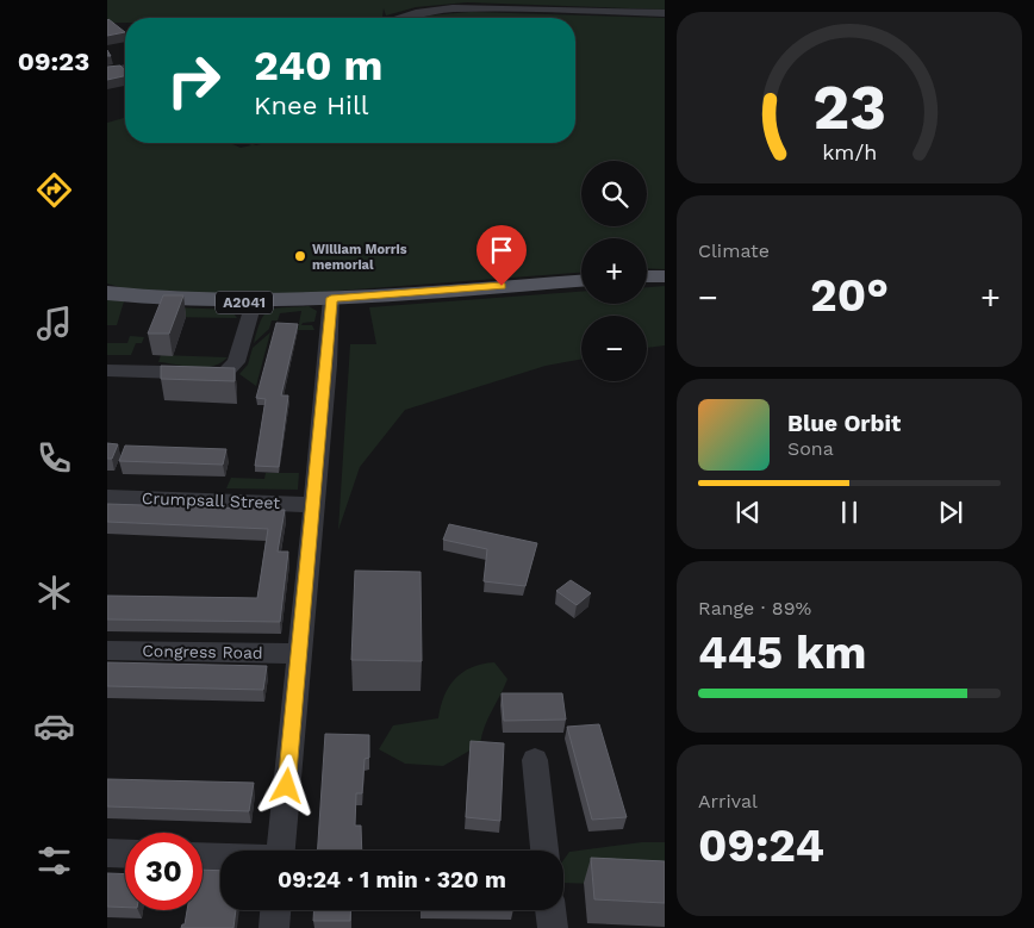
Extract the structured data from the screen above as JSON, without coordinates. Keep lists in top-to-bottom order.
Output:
{
  "streets": {
    "main road": ["A2041"],
    "street": ["Crumpsall Street", "Congress Road"]
  },
  "places": ["William Morris memorial"],
  "page": {
    "tabs": "09:23",
    "turn": ["240 m", "Knee Hill"],
    "map_buttons": ["+", "−"],
    "tile": [
      "Climate",
      ["Range · 89%", "445 km"],
      ["Arrival", "09:24"]
    ],
    "heat": ["−", "20°", "+"],
    "song": ["Blue Orbit", "Sona"],
    "limit": "30",
    "trip": "09:24 · 1 min · 320 m",
    "gauge": ["23", "km/h"]
  }
}
